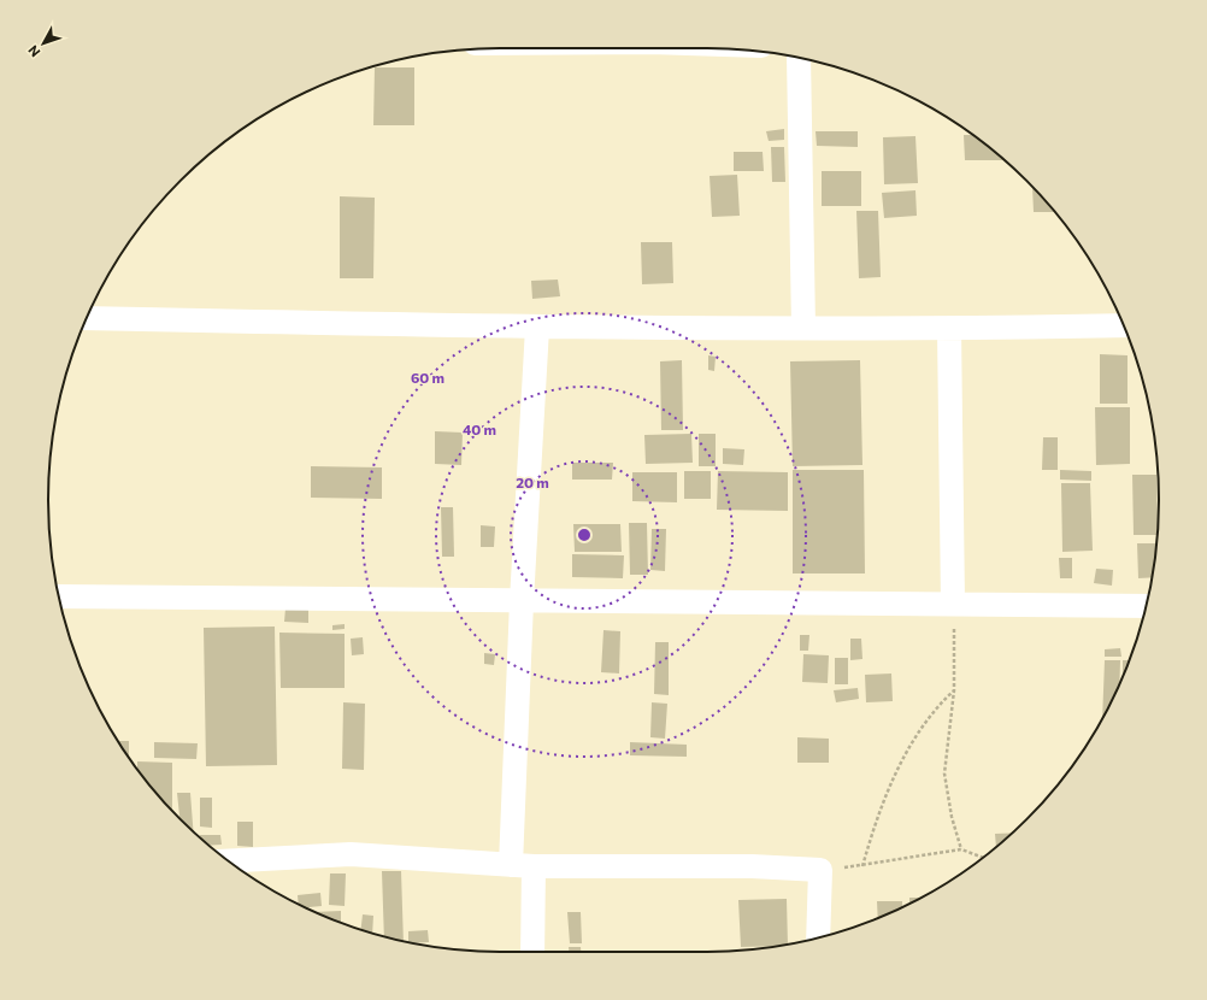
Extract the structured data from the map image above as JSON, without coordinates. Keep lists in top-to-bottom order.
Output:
{
  "north": "bottom left",
  "rings": ["60 m", "40 m", "20 m"]
}
